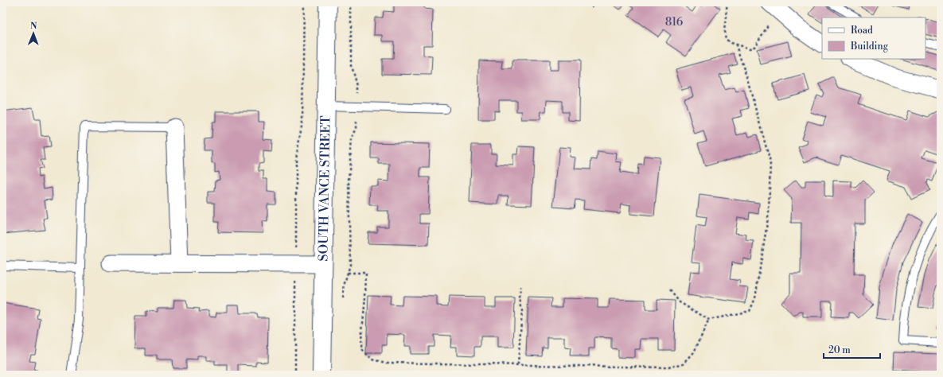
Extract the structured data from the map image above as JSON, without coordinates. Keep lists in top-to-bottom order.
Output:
{
  "streets": {
    "street": ["SOUTH VANCE STREET"]
  },
  "house_numbers": ["816"],
  "legend": ["Road", "Building"],
  "scale_bar": "20 m",
  "north": "top"
}
